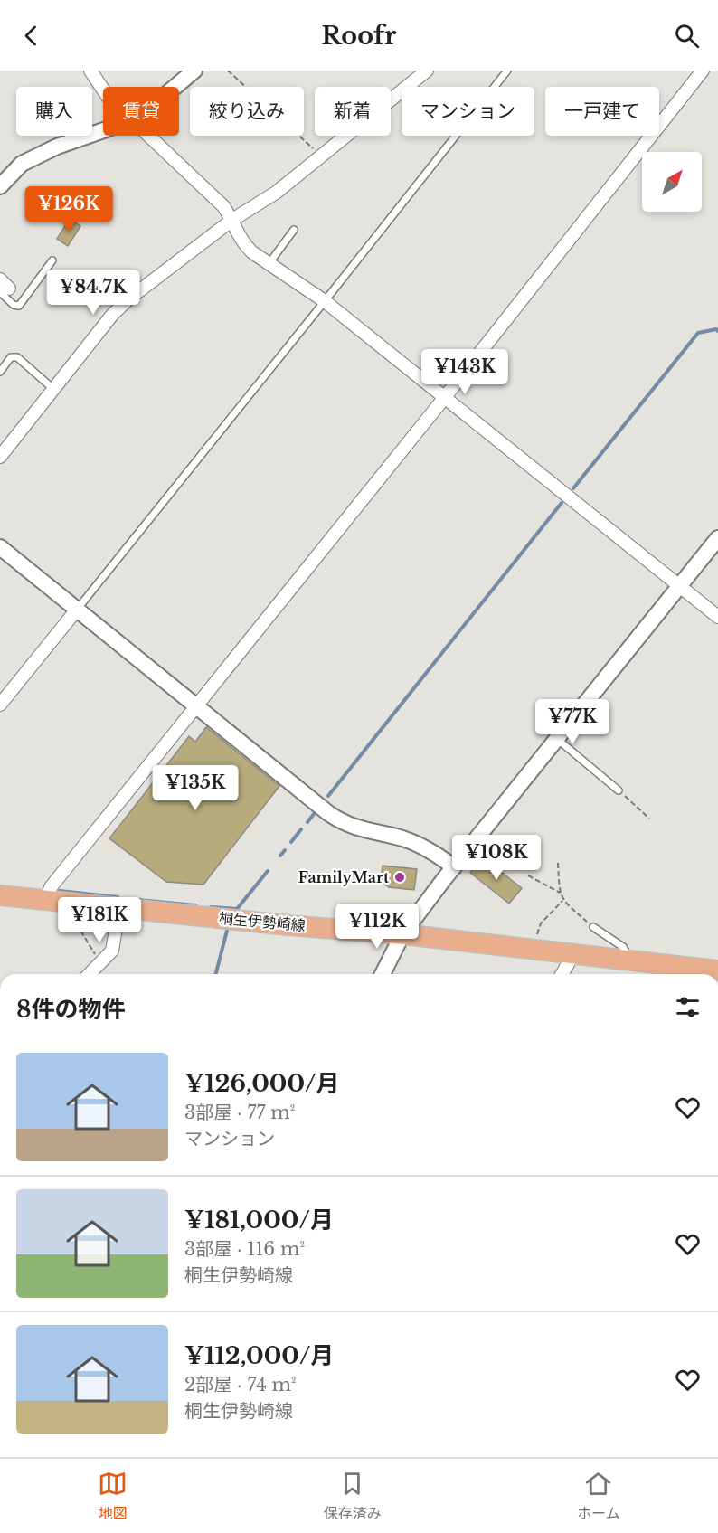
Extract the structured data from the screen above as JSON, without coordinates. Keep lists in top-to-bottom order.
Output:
{
  "streets": {
    "main road": ["桐生伊勢崎線"]
  },
  "places": ["FamilyMart"],
  "north": "top right",
  "page": {
    "header": "Roofr",
    "chip": [
      "購入",
      "賃貸",
      "絞り込み",
      "新着",
      "マンション",
      "一戸建て"
    ],
    "price": [
      "¥126K",
      "¥84.7K",
      "¥143K",
      "¥77K",
      "¥135K",
      "¥108K",
      "¥181K",
      "¥112K"
    ],
    "heading": "8件の物件",
    "list": [
      {
        "name": "¥126,000/月",
        "note": "3部屋 · 77 m² · マンション"
      },
      {
        "name": "¥181,000/月",
        "note": "3部屋 · 116 m² · 桐生伊勢崎線"
      },
      {
        "name": "¥112,000/月",
        "note": "2部屋 · 74 m² · 桐生伊勢崎線"
      }
    ],
    "tabs": ["地図", "保存済み", "ホーム"]
  }
}
